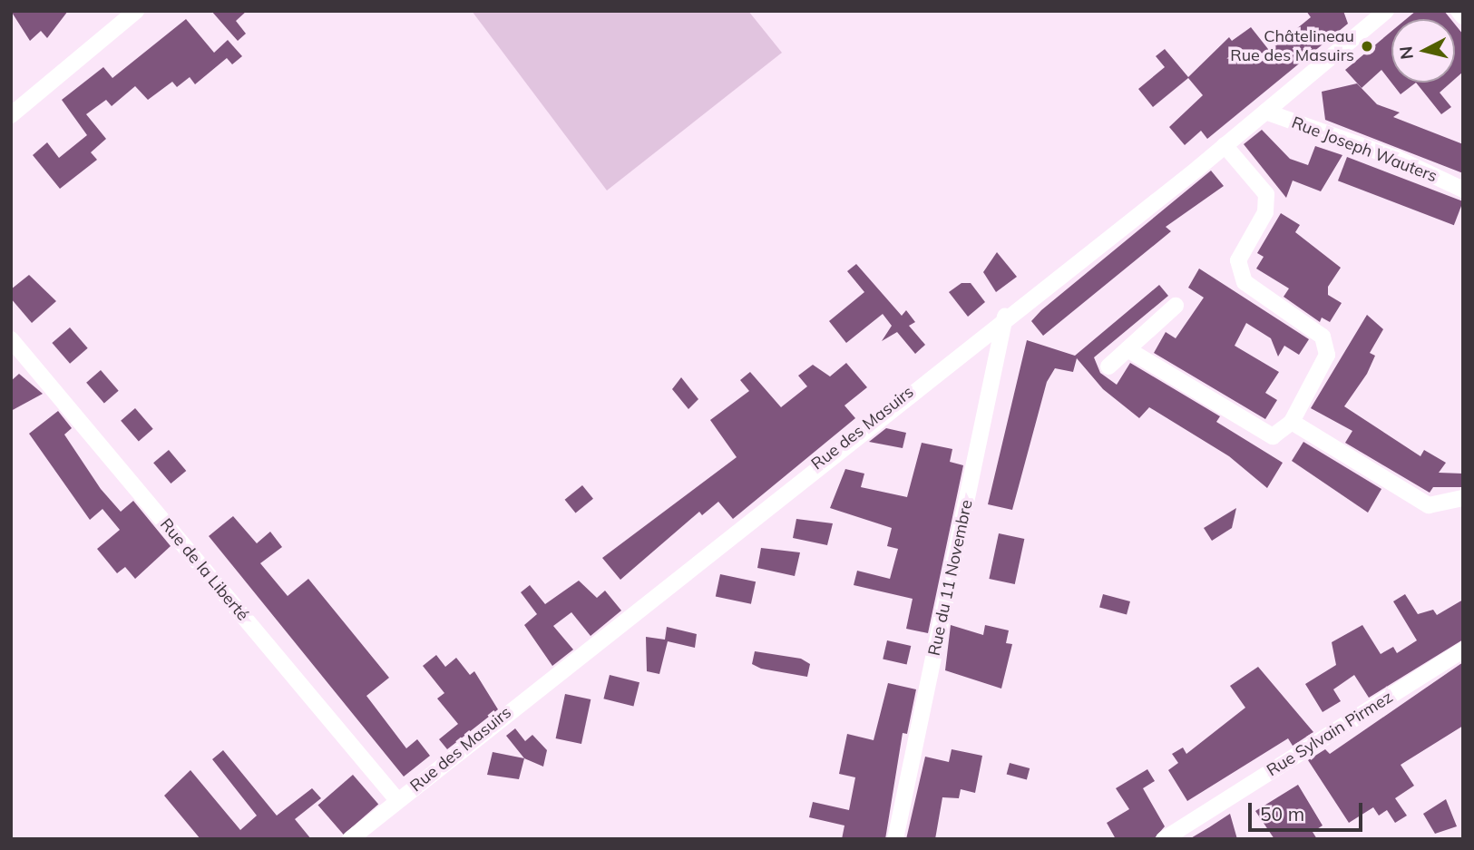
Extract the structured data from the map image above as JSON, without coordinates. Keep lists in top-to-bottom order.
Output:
{
  "streets": {
    "street": [
      "Rue Joseph Wauters",
      "Rue des Masuirs",
      "Rue de la Liberté",
      "Rue du 11 Novembre",
      "Rue Sylvain Pirmez"
    ]
  },
  "crossings": [
    ["Rue Joseph Wauters", "Rue des Masuirs"],
    ["Rue des Masuirs", "Rue de la Liberté"],
    ["Rue des Masuirs", "Rue du 11 Novembre"]
  ],
  "places": ["Châtelineau Rue des Masuirs"],
  "scale_bar": "50 m",
  "north": "left"
}
